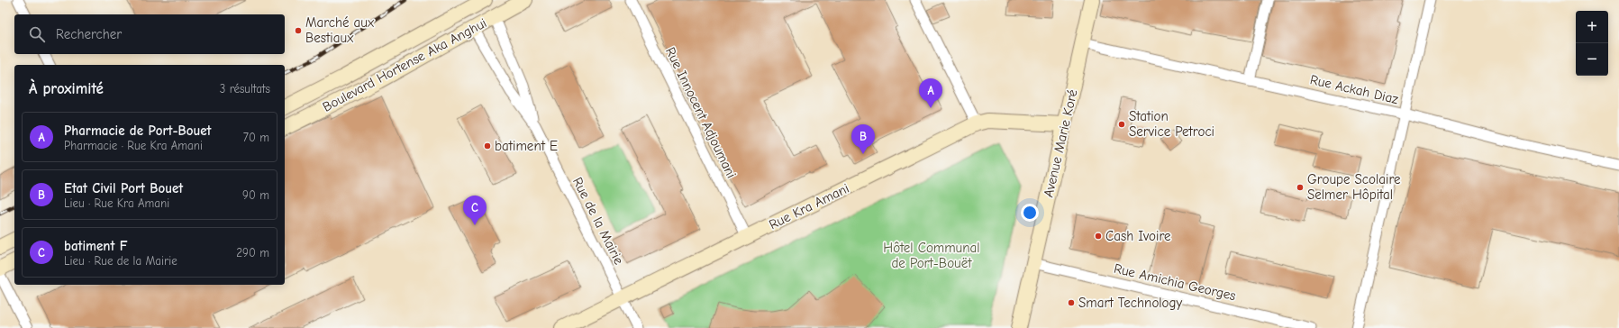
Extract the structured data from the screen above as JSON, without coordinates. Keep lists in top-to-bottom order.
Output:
{
  "streets": {
    "main road": ["Boulevard Hortense Aka Anghui", "Avenue Marie Koré", "Rue Kra Amani"],
    "street": [
      "Rue Ackah Diaz",
      "Rue Innocent Adjoumani",
      "Rue de la Mairie",
      "Rue Amichia Georges"
    ]
  },
  "crossings": [
    ["Boulevard Hortense Aka Anghui", "Rue de la Mairie"],
    ["Rue Ackah Diaz", "Avenue Marie Koré"],
    ["Rue Innocent Adjoumani", "Rue Kra Amani"],
    ["Avenue Marie Koré", "Rue Kra Amani"],
    ["Avenue Marie Koré", "Rue Amichia Georges"],
    ["Rue Kra Amani", "Rue de la Mairie"]
  ],
  "parks": ["Hôtel Communal de Port-Bouët"],
  "places": [
    "Marché aux Bestiaux",
    "Station Service Petroci",
    "batiment E",
    "Groupe Scolaire Selmer Hôpital",
    "Cash Ivoire",
    "Smart Technology"
  ],
  "page": {
    "map_buttons": ["+", "−"],
    "search": "Rechercher",
    "heading": ["À proximité", "3 résultats"],
    "pins": ["A", "B", "C"],
    "list": [
      {
        "mark": "A",
        "name": "Pharmacie de Port-Bouet",
        "note": "Pharmacie · Rue Kra Amani",
        "value": "70 m"
      },
      {
        "mark": "B",
        "name": "Etat Civil Port Bouet",
        "note": "Lieu · Rue Kra Amani",
        "value": "90 m"
      },
      {
        "mark": "C",
        "name": "batiment F",
        "note": "Lieu · Rue de la Mairie",
        "value": "290 m"
      }
    ]
  }
}
